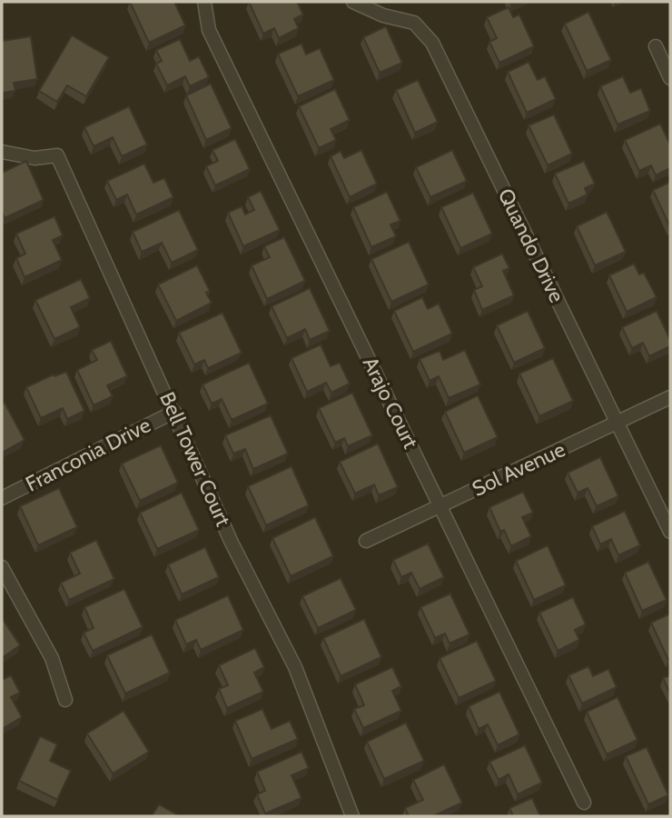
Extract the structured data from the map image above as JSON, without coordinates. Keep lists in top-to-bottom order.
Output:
{
  "streets": {
    "street": [
      "Quando Drive",
      "Arajo Court",
      "Franconia Drive",
      "Bell Tower Court",
      "Sol Avenue"
    ]
  },
  "crossings": [
    ["Quando Drive", "Sol Avenue"],
    ["Arajo Court", "Sol Avenue"],
    ["Franconia Drive", "Bell Tower Court"]
  ]
}
